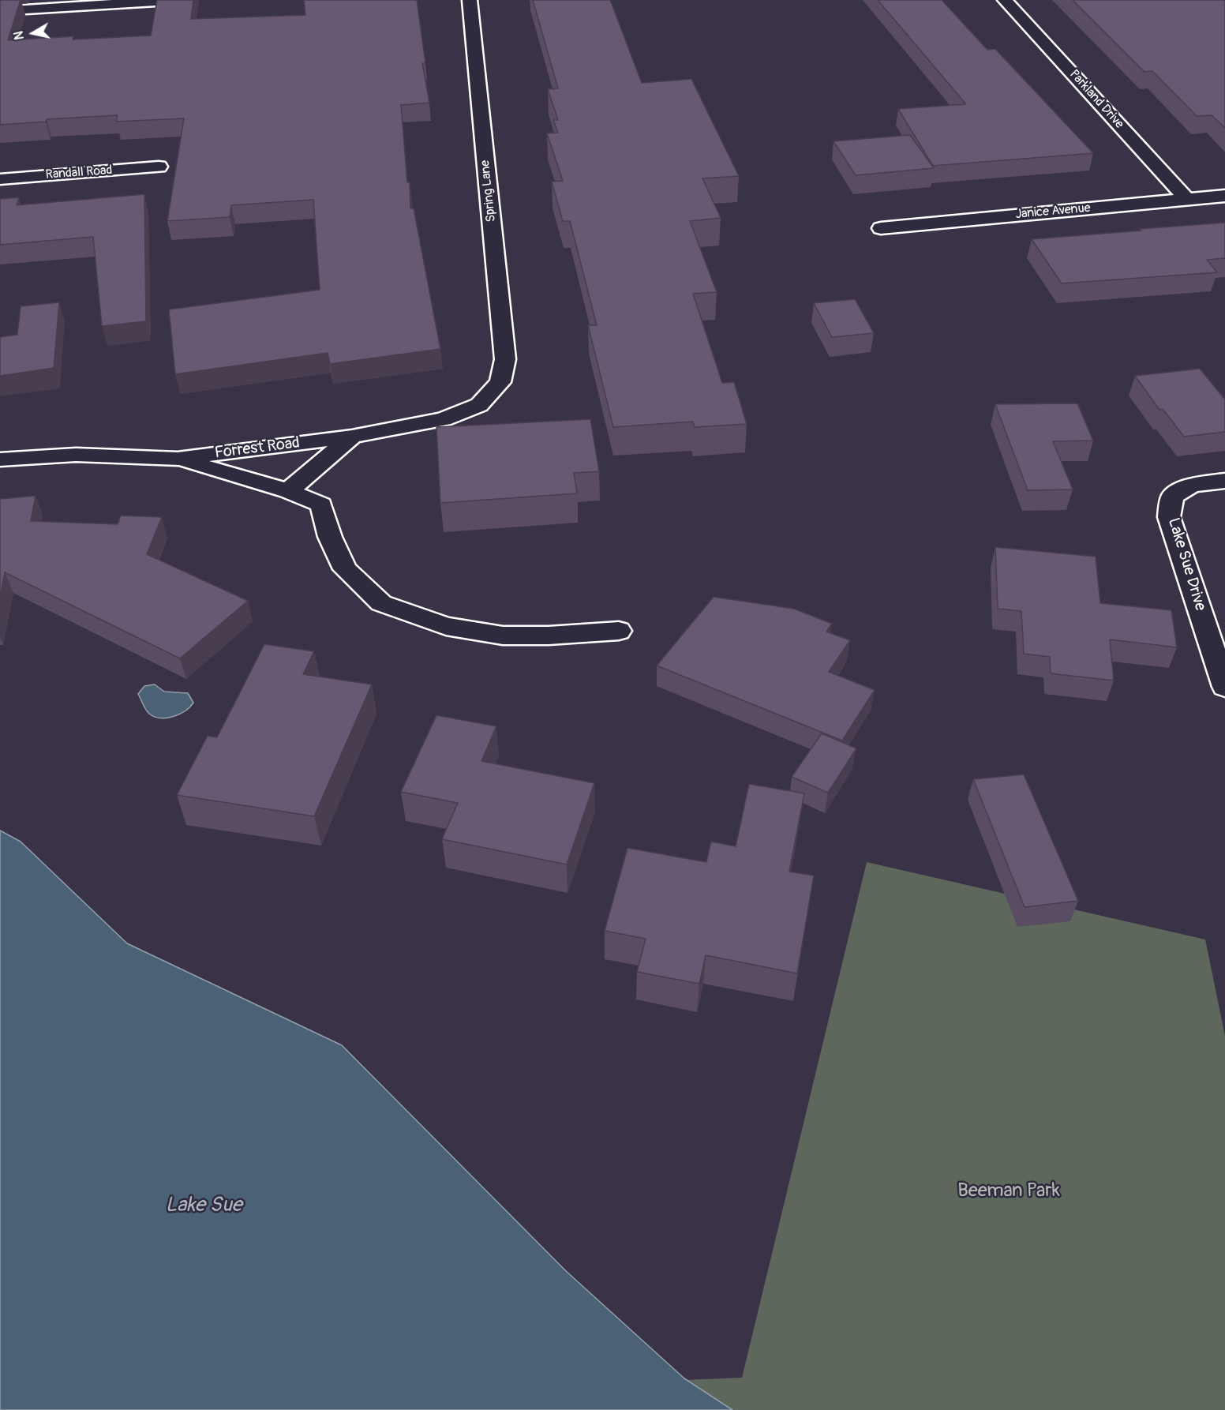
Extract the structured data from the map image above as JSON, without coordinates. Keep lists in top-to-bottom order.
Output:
{
  "streets": {
    "street": [
      "Parkland Drive",
      "Randall Road",
      "Spring Lane",
      "Janice Avenue",
      "Forrest Road",
      "Lake Sue Drive"
    ]
  },
  "crossings": [
    ["Parkland Drive", "Janice Avenue"],
    ["Spring Lane", "Forrest Road"]
  ],
  "water": ["Lake Sue"],
  "parks": ["Beeman Park"],
  "north": "left"
}
